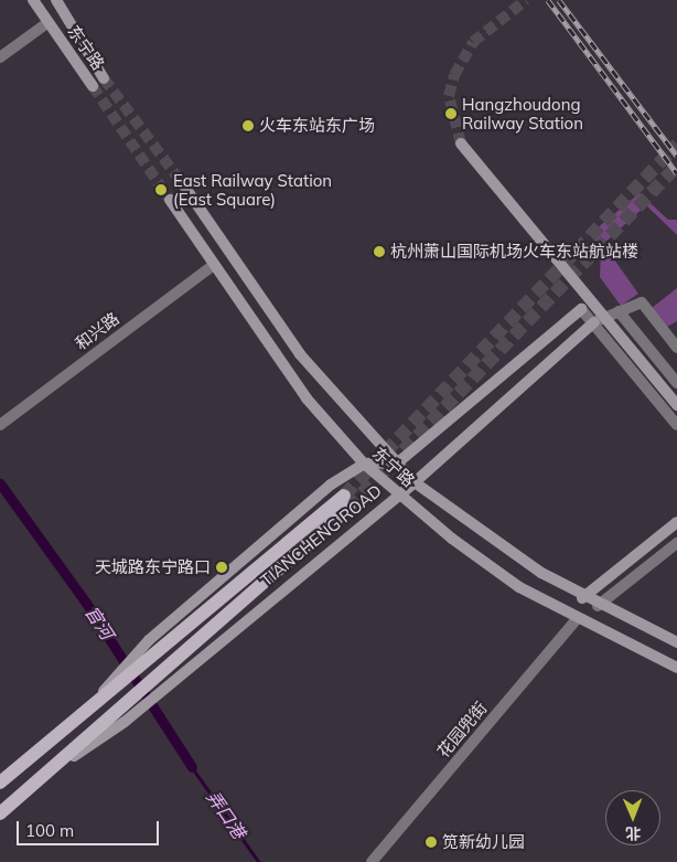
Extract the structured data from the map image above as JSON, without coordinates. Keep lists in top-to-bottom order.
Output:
{
  "streets": {
    "main road": ["东宁路", "TIANCHENG ROAD"],
    "street": ["和兴路", "花园兜街"]
  },
  "crossings": [
    ["东宁路", "和兴路"],
    ["东宁路", "TIANCHENG ROAD"],
    ["东宁路", "花园兜街"]
  ],
  "water": ["官河", "弄口港"],
  "places": [
    "Hangzhoudong Railway Station",
    "火车东站东广场",
    "East Railway Station (East Square)",
    "杭州萧山国际机场火车东站航站楼",
    "天城路东宁路口",
    "笕新幼儿园"
  ],
  "scale_bar": "100 m",
  "north": "bottom"
}
